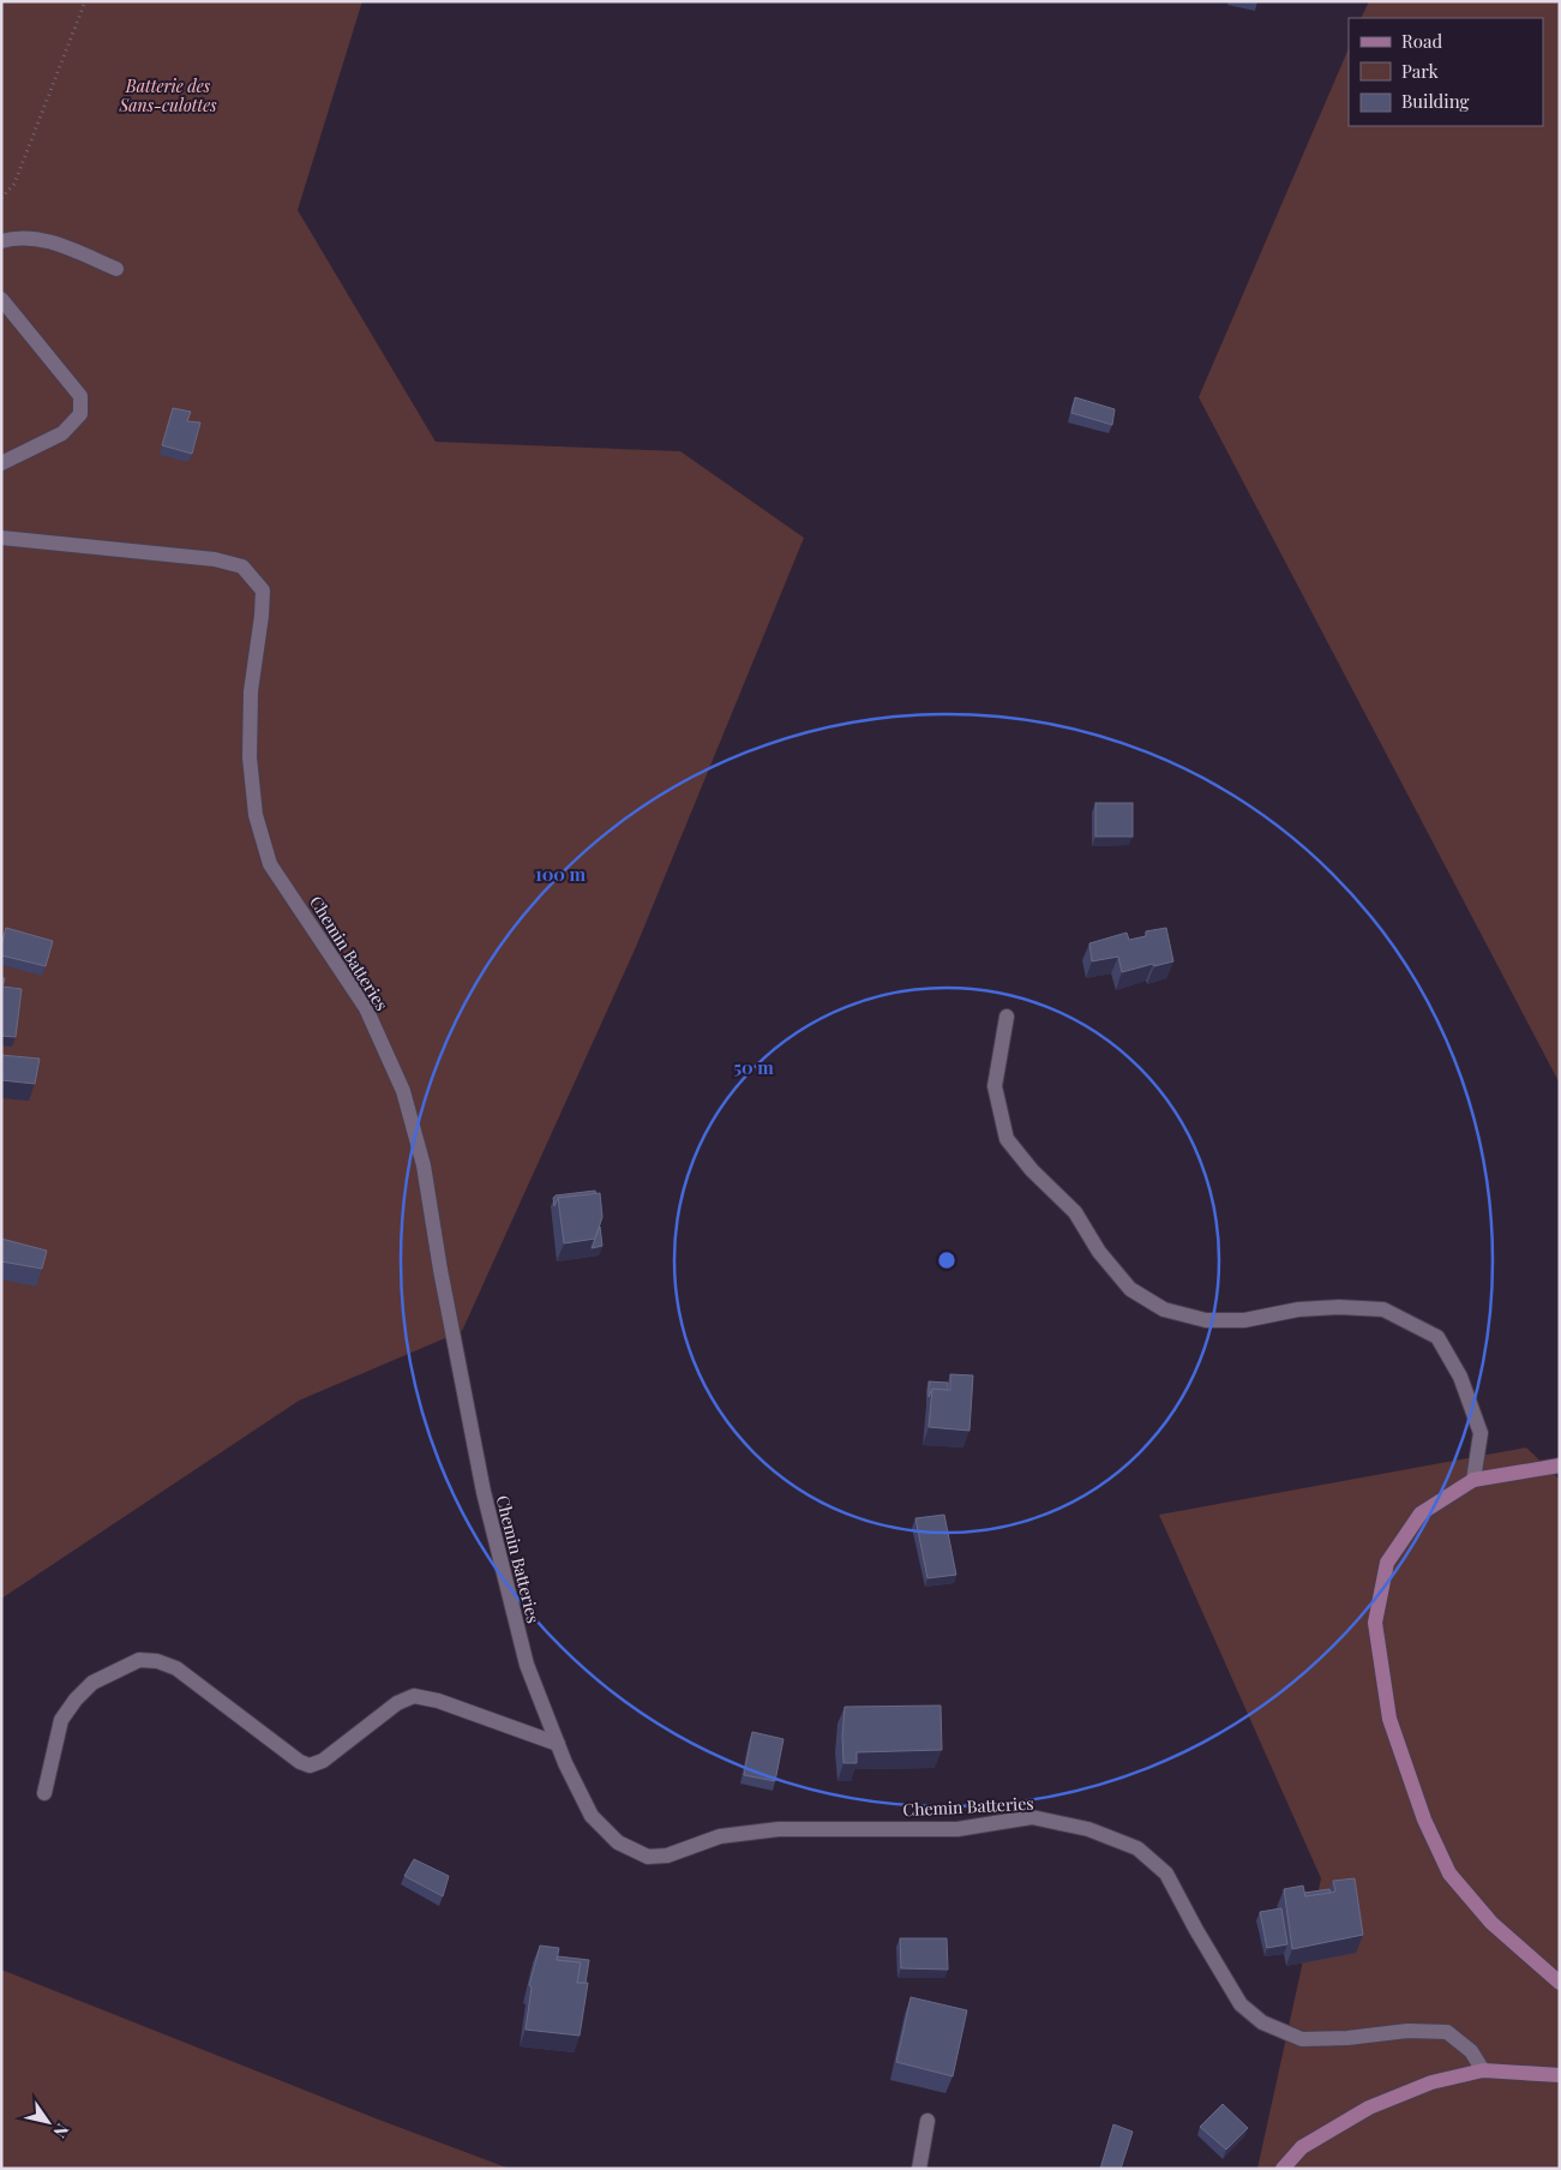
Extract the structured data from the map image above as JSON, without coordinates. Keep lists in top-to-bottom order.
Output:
{
  "streets": {
    "street": ["Chemin Batteries"]
  },
  "parks": ["Batterie des Sans-culottes"],
  "legend": ["Road", "Park", "Building"],
  "north": "bottom right",
  "rings": ["100 m", "50 m"]
}
